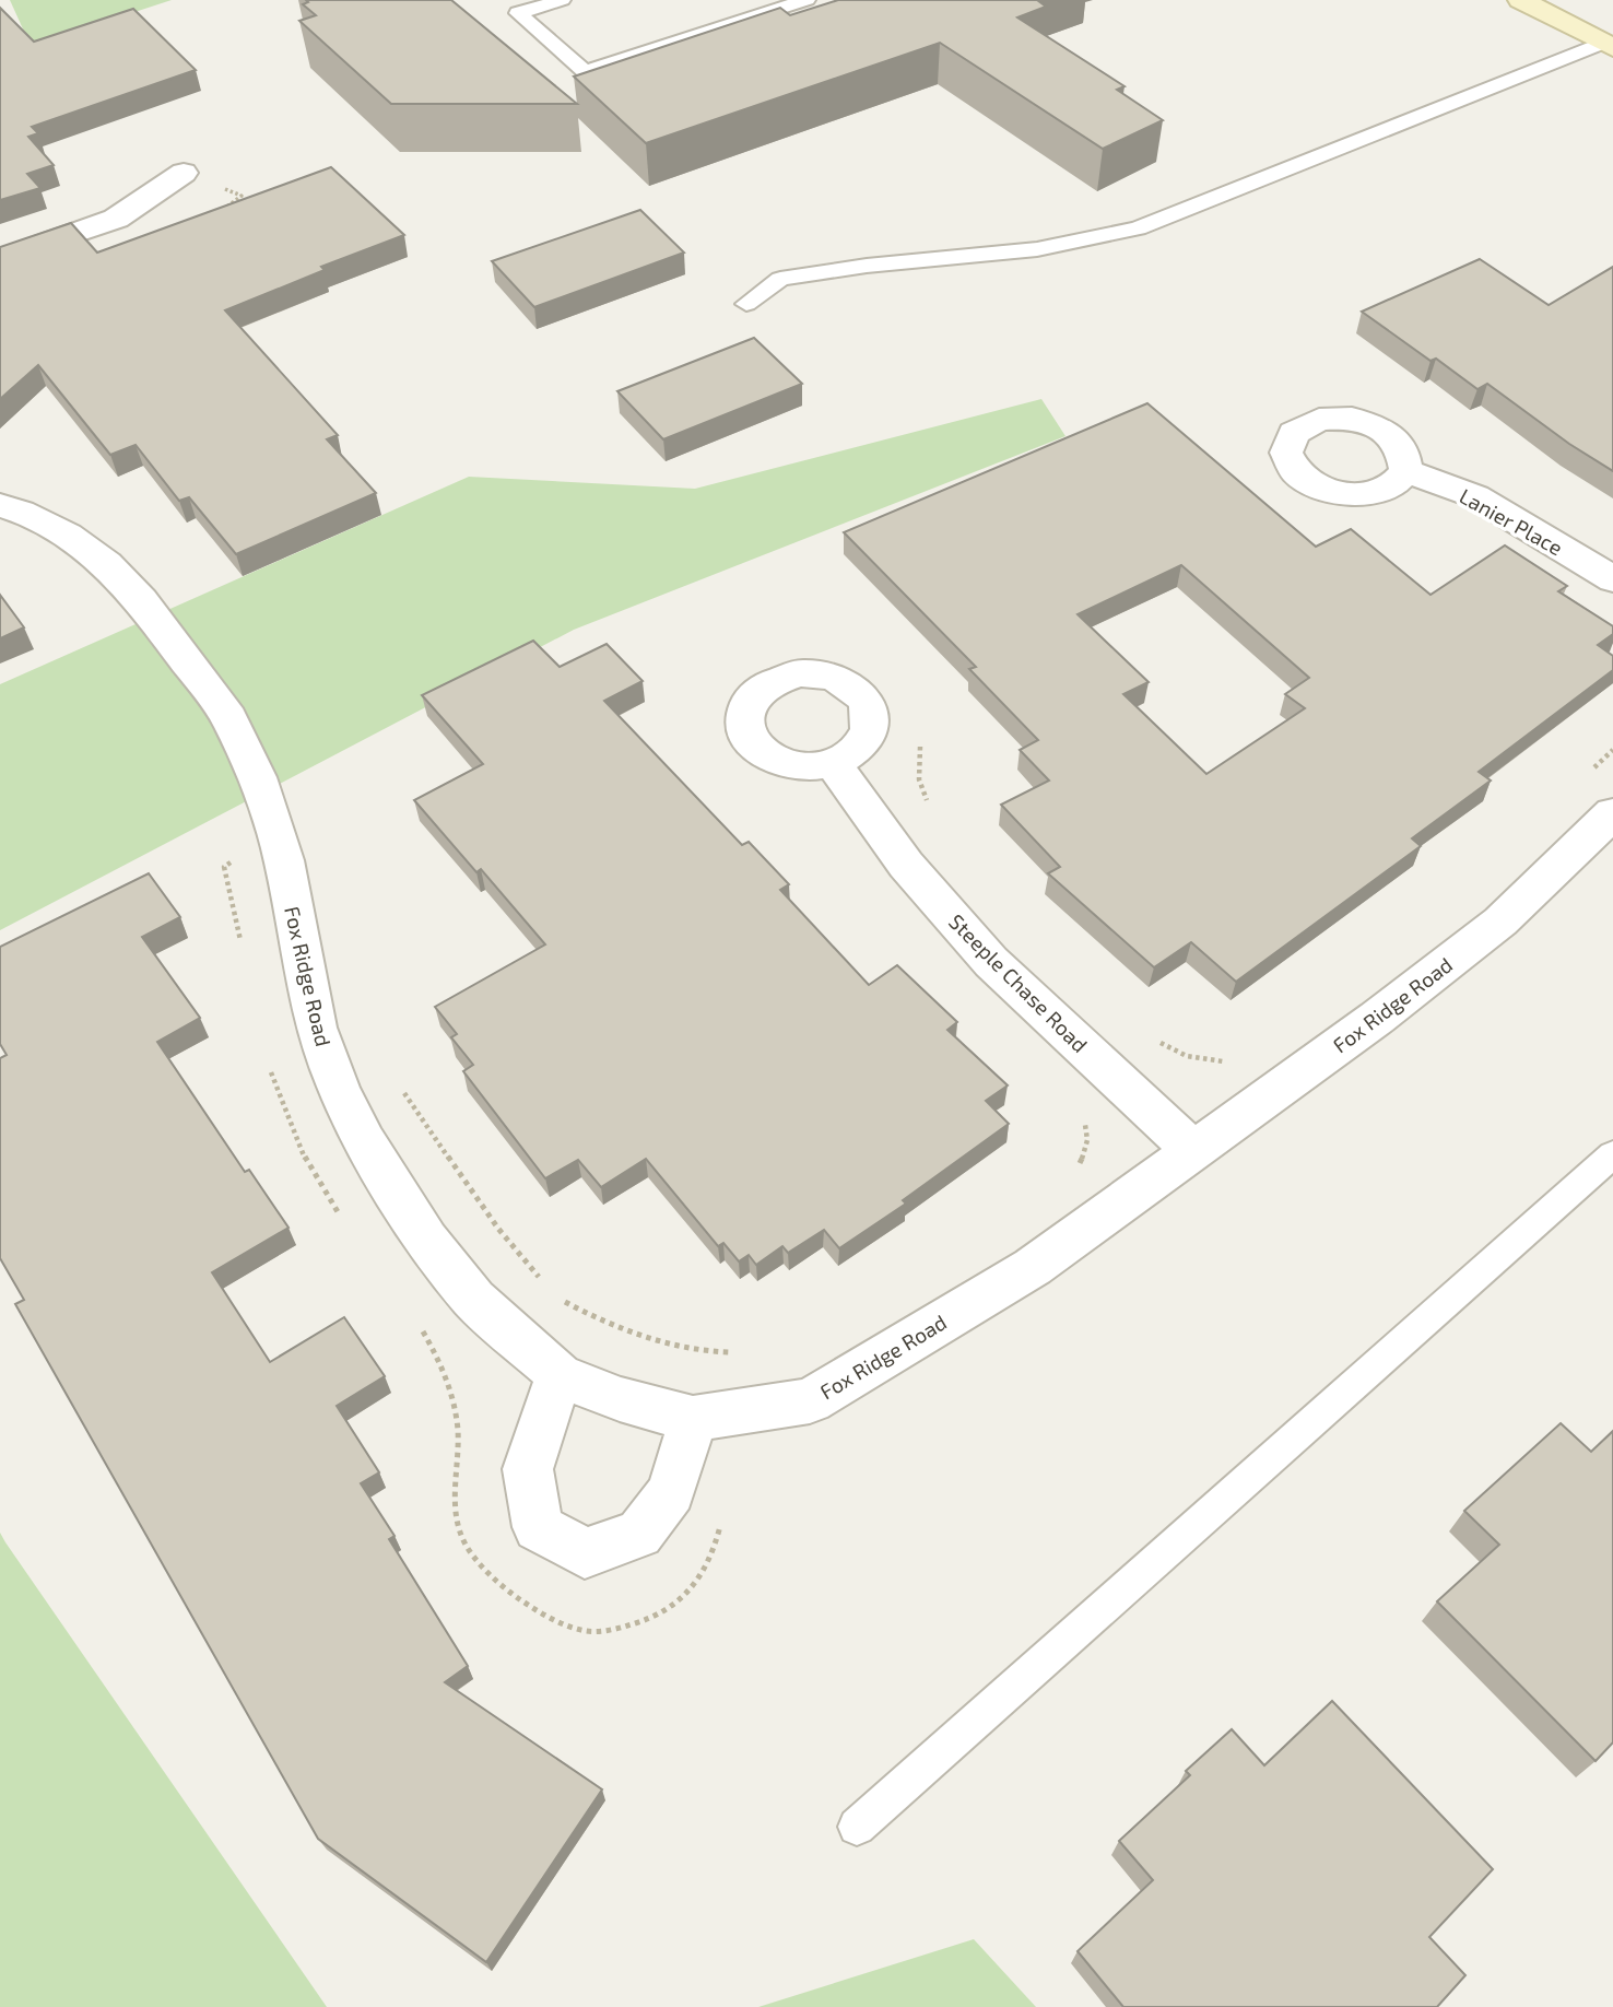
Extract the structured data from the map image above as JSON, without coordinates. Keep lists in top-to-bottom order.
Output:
{
  "streets": {
    "street": ["Lanier Place", "Fox Ridge Road", "Steeple Chase Road"]
  },
  "crossings": [
    ["Fox Ridge Road", "Steeple Chase Road"]
  ]
}
